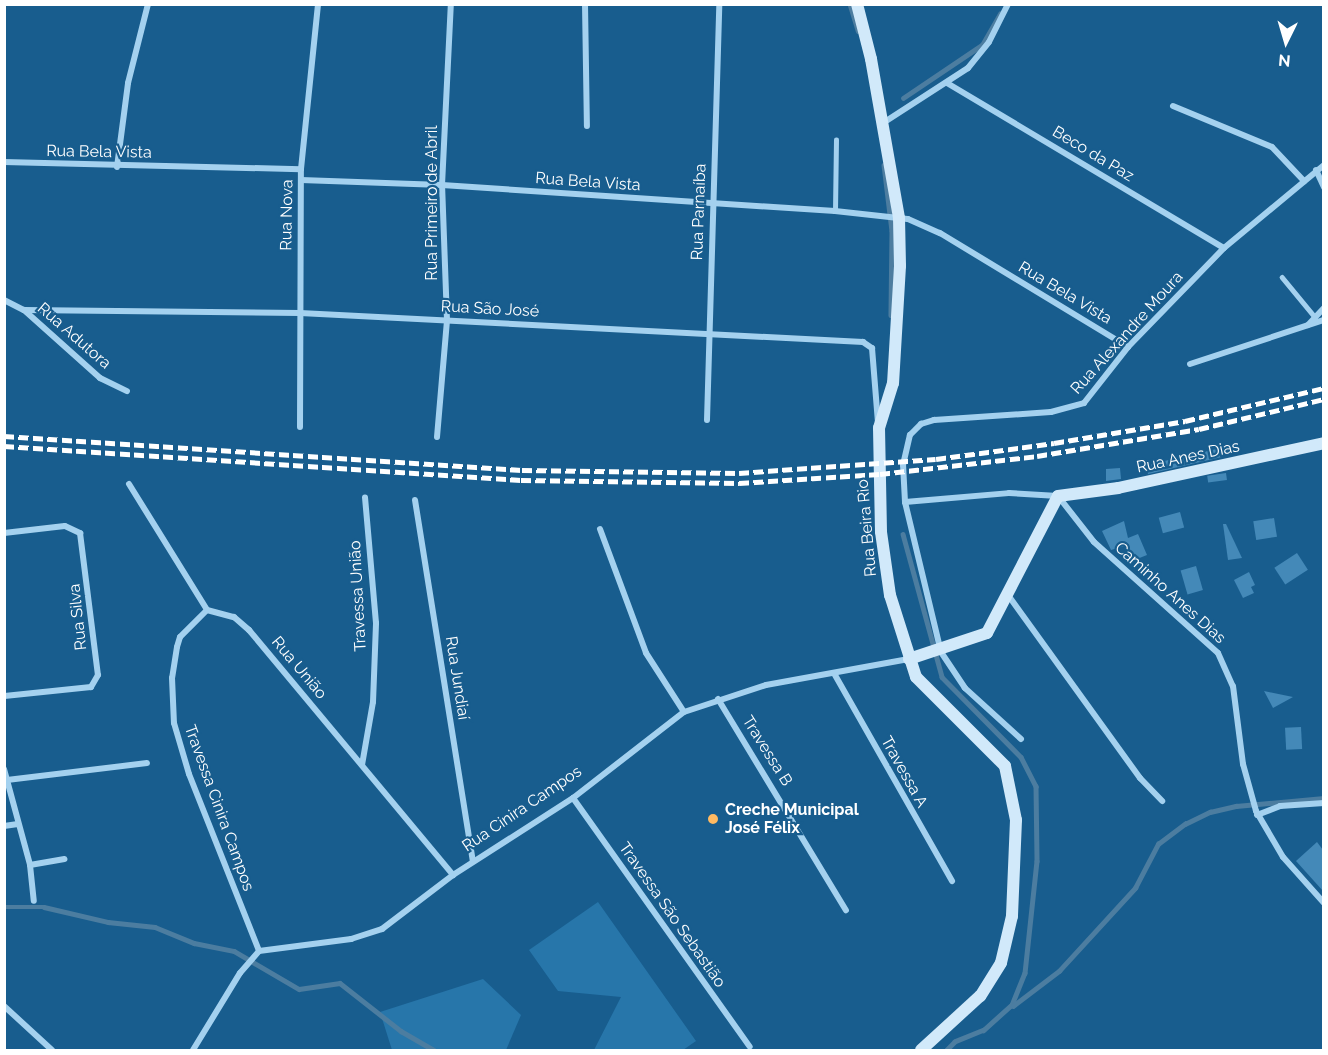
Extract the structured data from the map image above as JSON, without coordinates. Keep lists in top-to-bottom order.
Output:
{
  "streets": {
    "street": [
      "Rua Bela Vista",
      "Beco da Paz",
      "Rua Primeiro de Abril",
      "Rua Parnaíba",
      "Rua Nova",
      "Rua São José",
      "Rua Alexandre Moura",
      "Rua Adutora",
      "Rua Anes Dias",
      "Rua Beira Rio",
      "Caminho Anes Dias",
      "Travessa União",
      "Rua Silva",
      "Rua União",
      "Rua Jundiaí",
      "Travessa B",
      "Travessa A",
      "Travessa Cinira Campos",
      "Rua Cinira Campos",
      "Travessa São Sebastião"
    ]
  },
  "crossings": [
    ["Rua Bela Vista", "Rua Primeiro de Abril"],
    ["Rua Bela Vista", "Rua Parnaíba"],
    ["Rua Bela Vista", "Rua Nova"],
    ["Rua Bela Vista", "Rua Alexandre Moura"],
    ["Rua Bela Vista", "Rua Beira Rio"],
    ["Beco da Paz", "Rua Alexandre Moura"],
    ["Rua Primeiro de Abril", "Rua São José"],
    ["Rua Parnaíba", "Rua São José"],
    ["Rua Nova", "Rua São José"],
    ["Rua São José", "Rua Adutora"],
    ["Rua São José", "Rua Beira Rio"],
    ["Rua Anes Dias", "Caminho Anes Dias"],
    ["Rua Beira Rio", "Rua Cinira Campos"],
    ["Travessa União", "Rua União"],
    ["Rua União", "Travessa Cinira Campos"],
    ["Rua União", "Rua Cinira Campos"],
    ["Rua Jundiaí", "Rua Cinira Campos"],
    ["Travessa B", "Rua Cinira Campos"],
    ["Travessa A", "Rua Cinira Campos"],
    ["Travessa Cinira Campos", "Rua Cinira Campos"],
    ["Rua Cinira Campos", "Travessa São Sebastião"]
  ],
  "places": ["Creche Municipal José Félix"],
  "north": "bottom"
}
